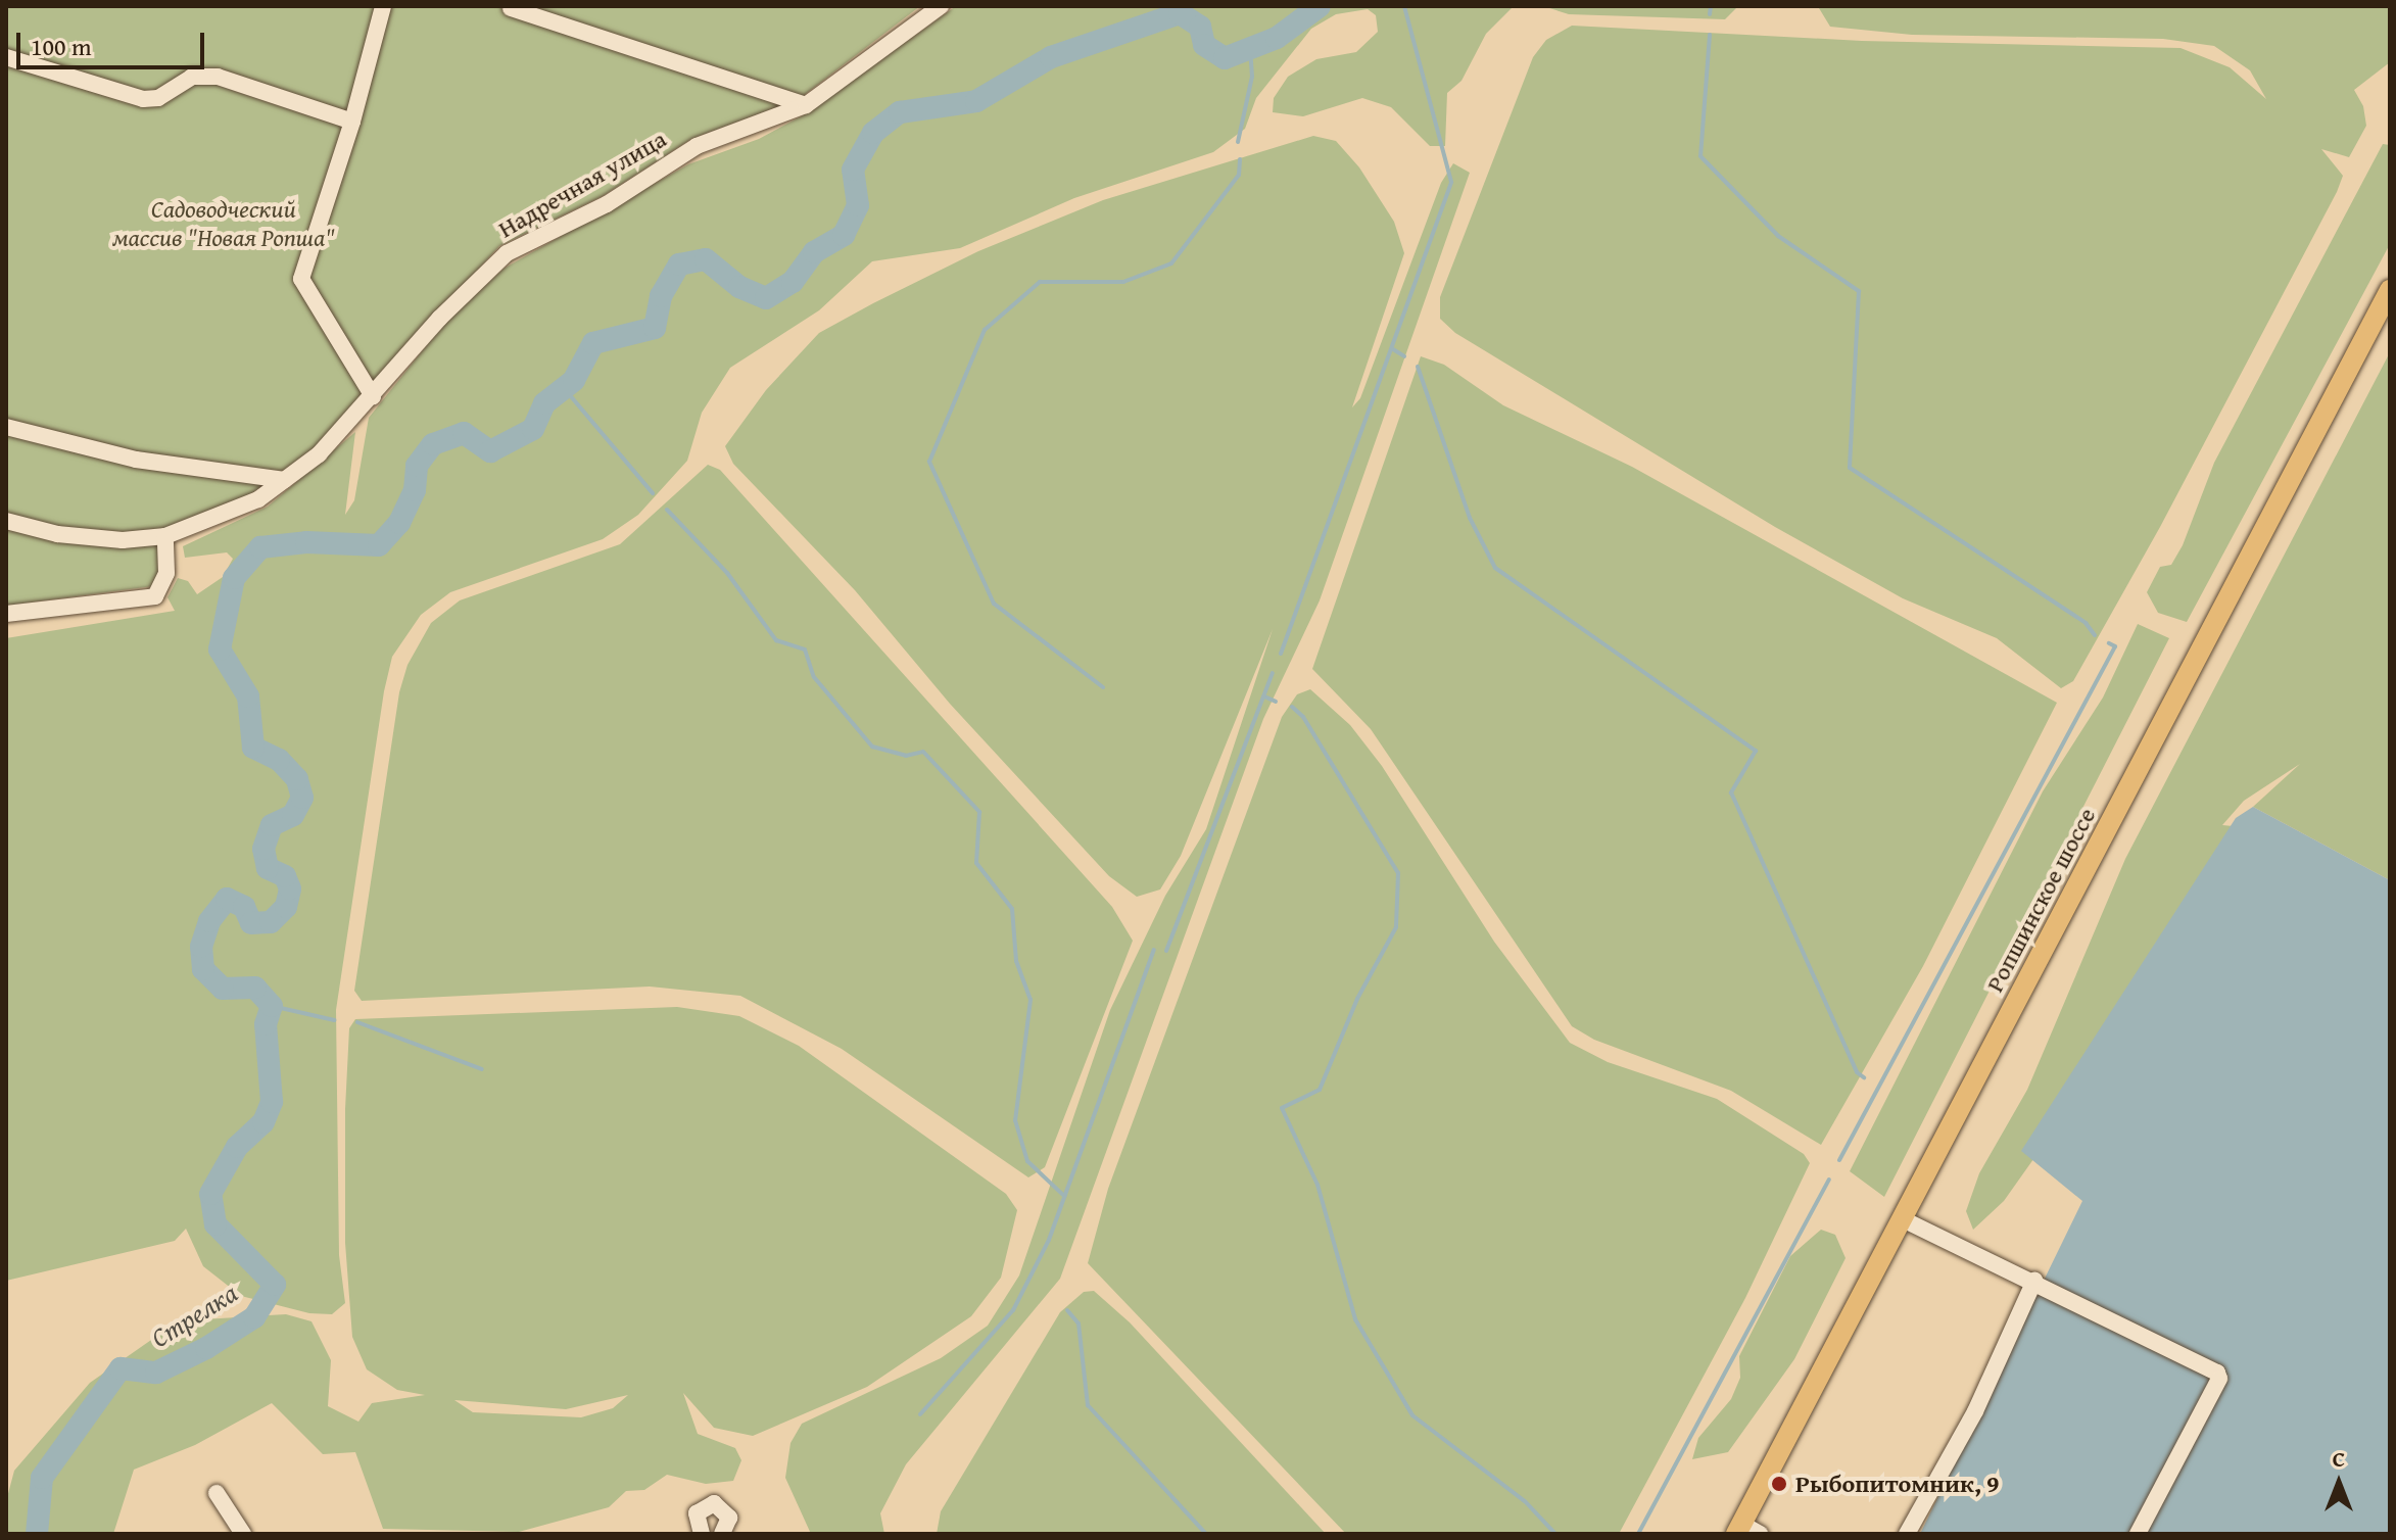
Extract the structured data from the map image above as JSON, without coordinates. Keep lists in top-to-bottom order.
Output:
{
  "streets": {
    "main road": ["Ропшинское шоссе"],
    "street": ["Надречная улица"]
  },
  "water": ["Стрелка"],
  "parks": ["Садоводческий массив \"Новая Ропша\""],
  "places": ["Рыбопитомник, 9"],
  "scale_bar": "100 m",
  "north": "top"
}
